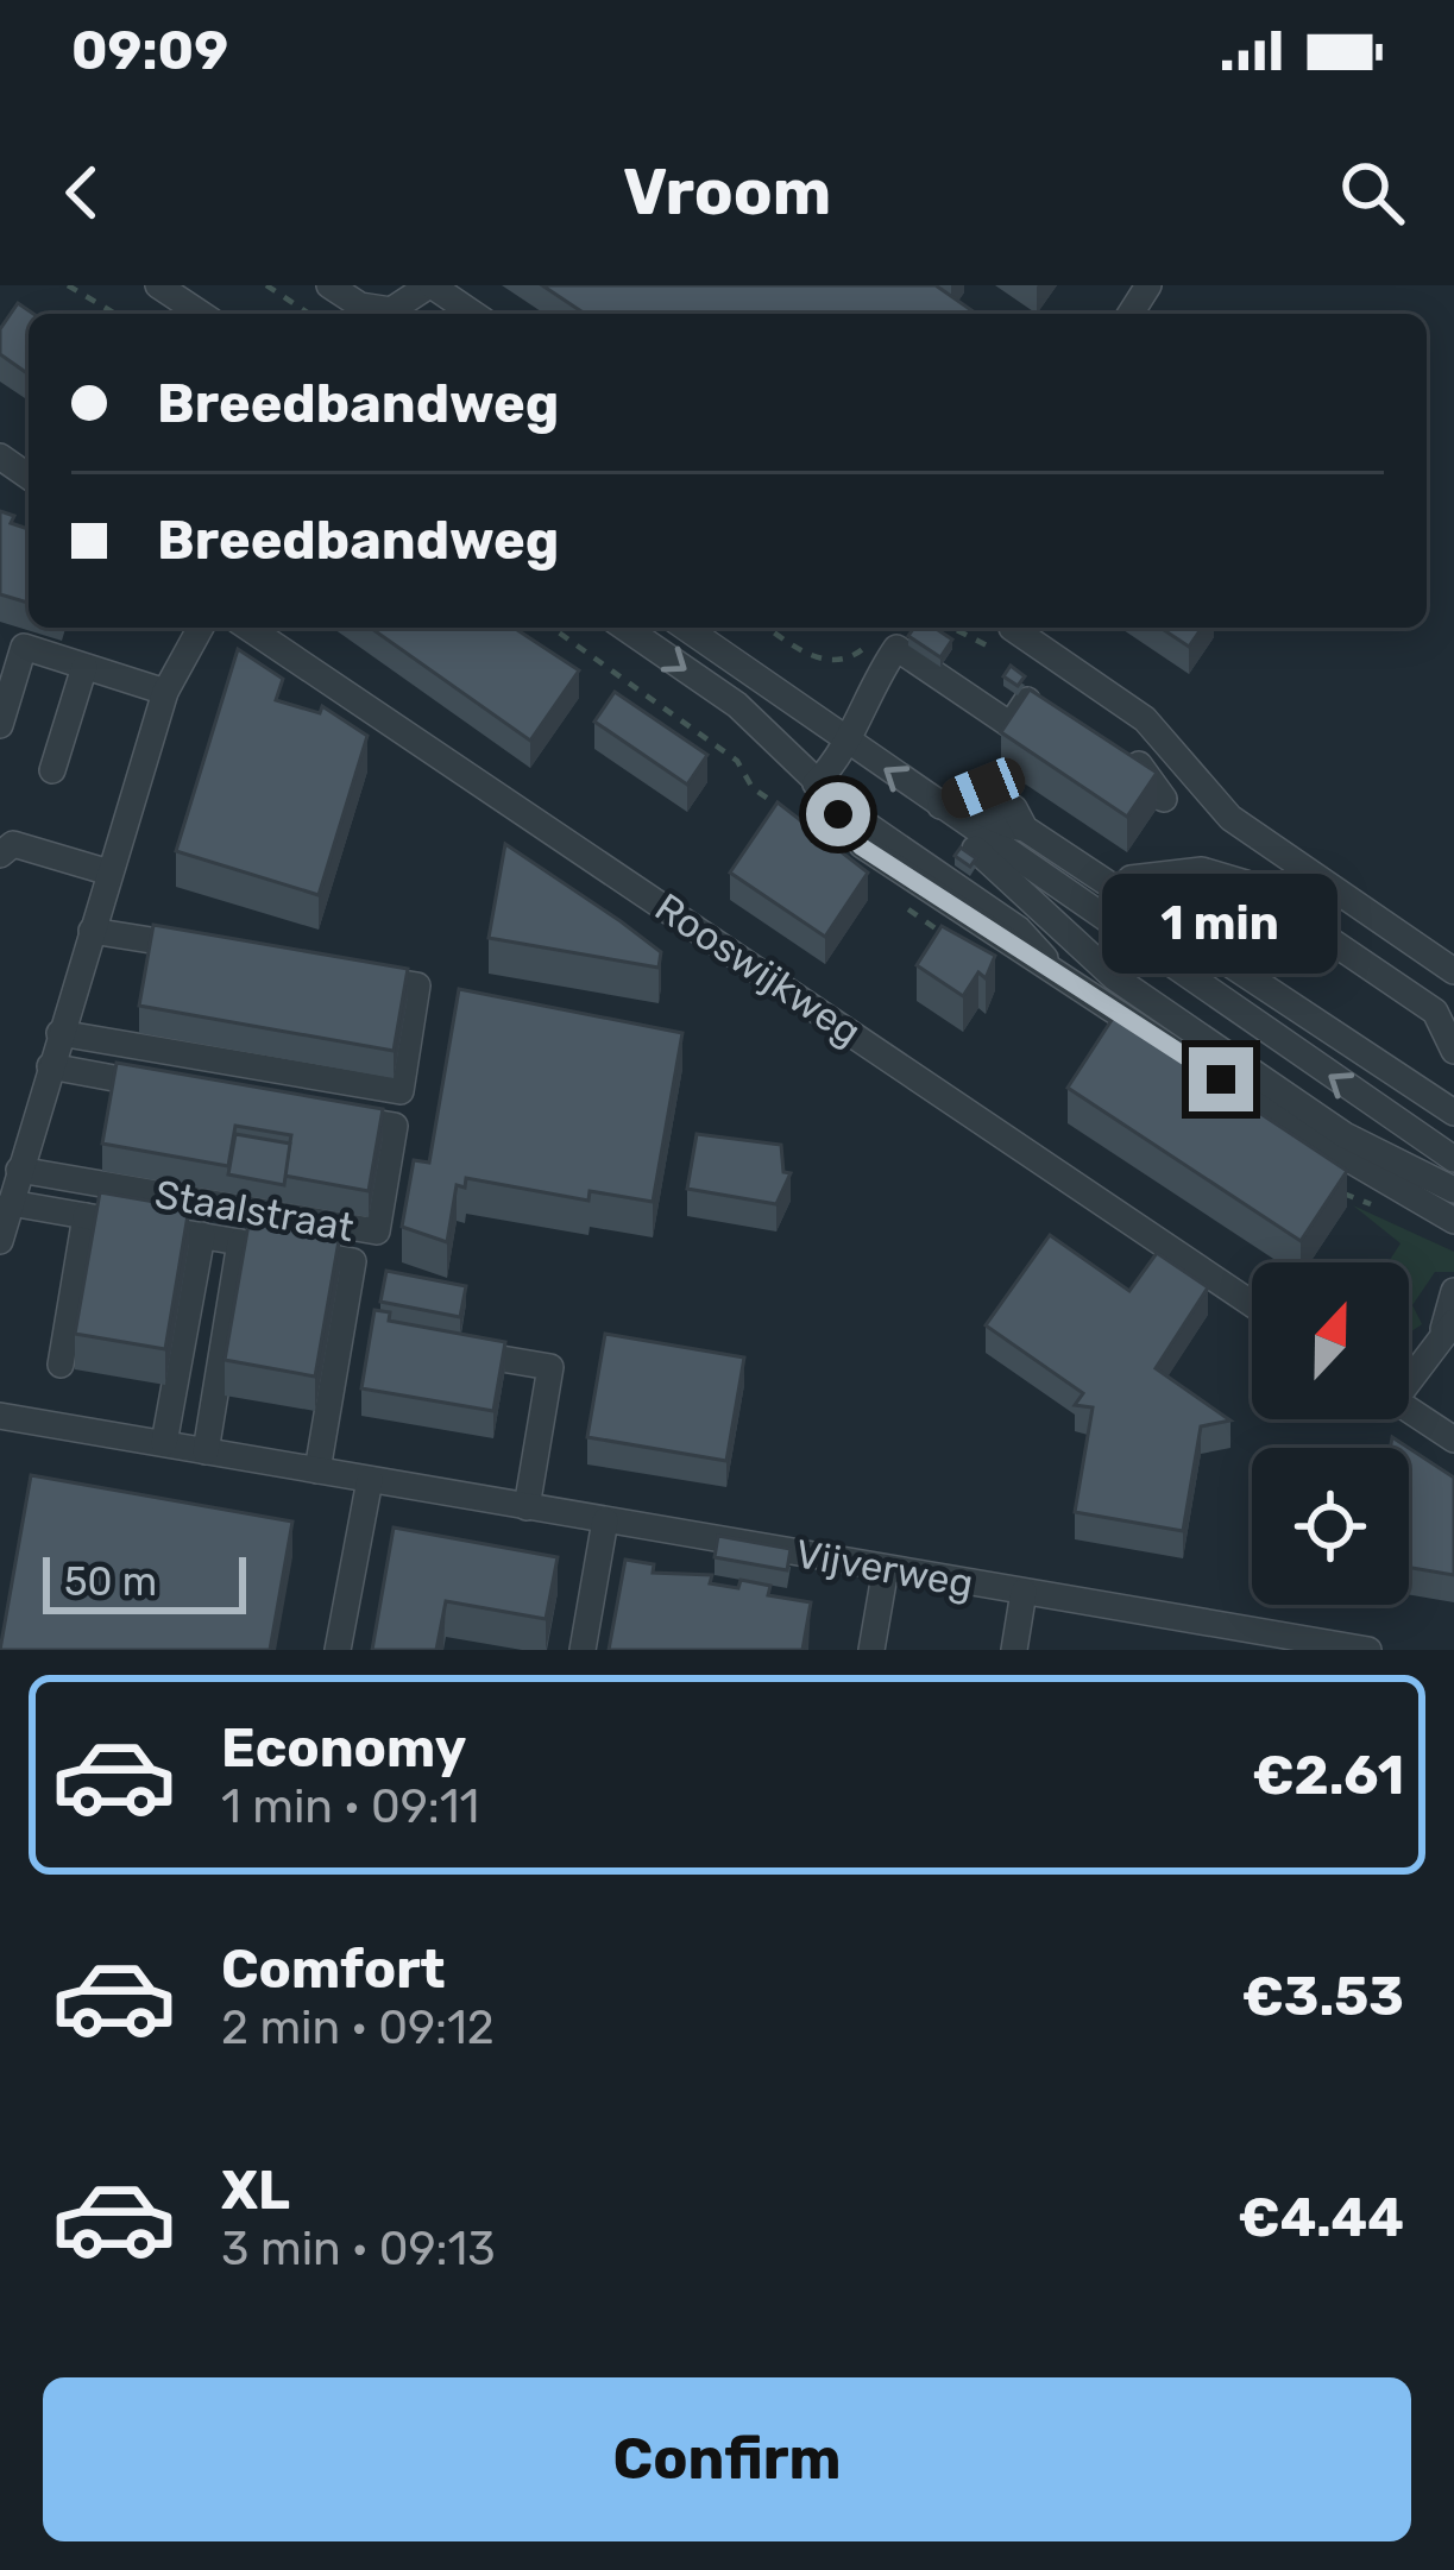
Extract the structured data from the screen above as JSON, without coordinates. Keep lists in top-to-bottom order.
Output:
{
  "streets": {
    "street": ["Rooswijkweg", "Staalstraat", "Vijverweg"]
  },
  "scale_bar": "50 m",
  "north": "top",
  "page": {
    "status": "09:09",
    "header": "Vroom",
    "banner": ["Breedbandweg", "Breedbandweg"],
    "bubble": "1 min",
    "scale": "50 m",
    "list": [
      {
        "name": "Economy",
        "note": "1 min · 09:11",
        "value": "€2.61"
      },
      {
        "name": "Comfort",
        "note": "2 min · 09:12",
        "value": "€3.53"
      },
      {
        "name": "XL",
        "note": "3 min · 09:13",
        "value": "€4.44"
      }
    ],
    "buttons": "Confirm"
  }
}
